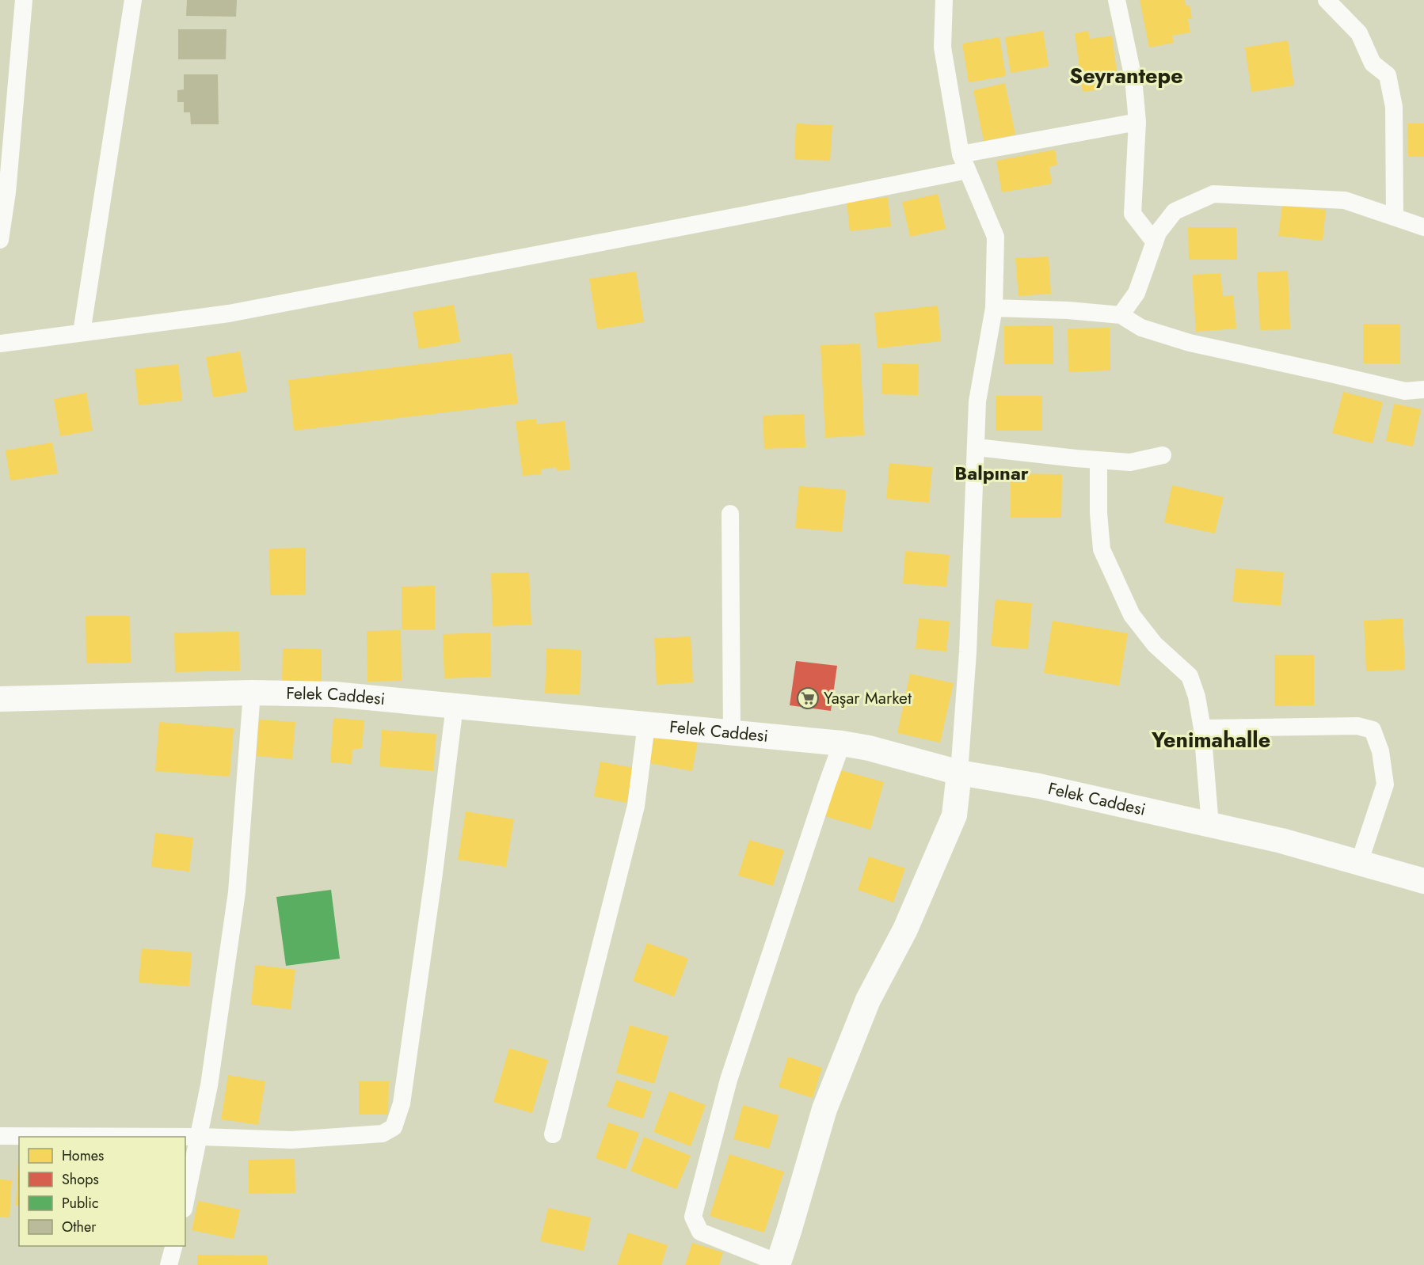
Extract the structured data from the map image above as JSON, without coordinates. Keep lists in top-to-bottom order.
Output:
{
  "streets": {
    "street": ["Felek Caddesi"]
  },
  "districts": ["Seyrantepe", "Balpınar", "Yenimahalle"],
  "places": {
    "supermarket": ["Yaşar Market"]
  },
  "legend": [
    "Homes",
    "Shops",
    "Public",
    "Other"
  ]
}
